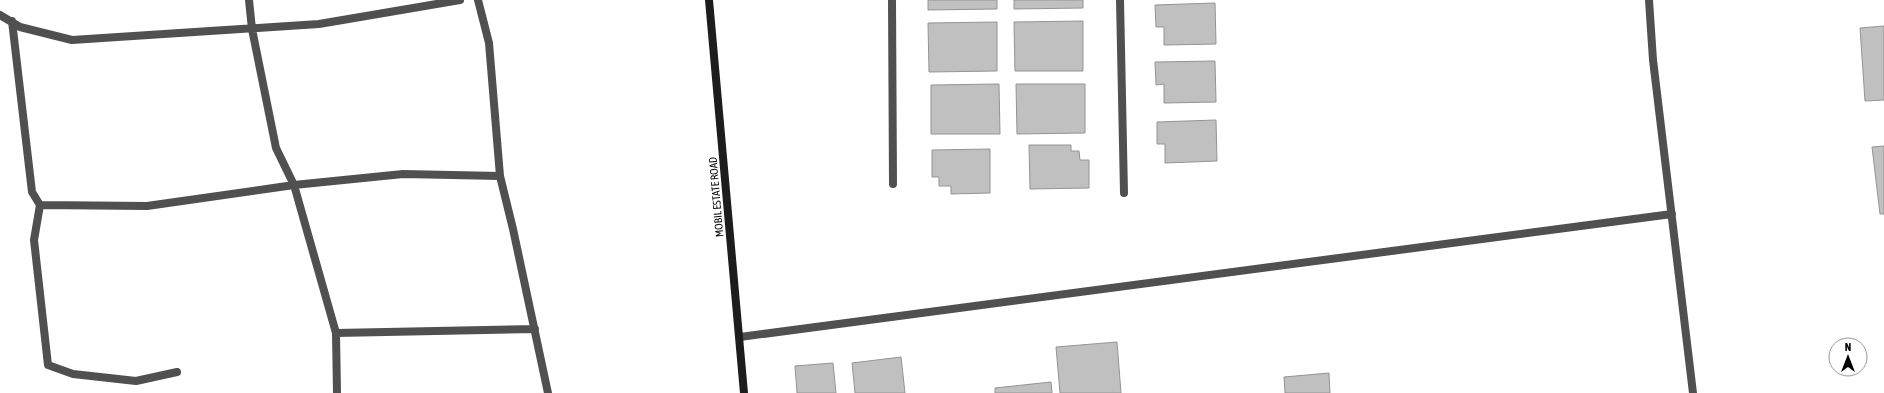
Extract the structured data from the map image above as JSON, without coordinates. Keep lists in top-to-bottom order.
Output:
{
  "streets": {
    "main road": ["MOBIL ESTATE ROAD"]
  },
  "north": "top"
}
